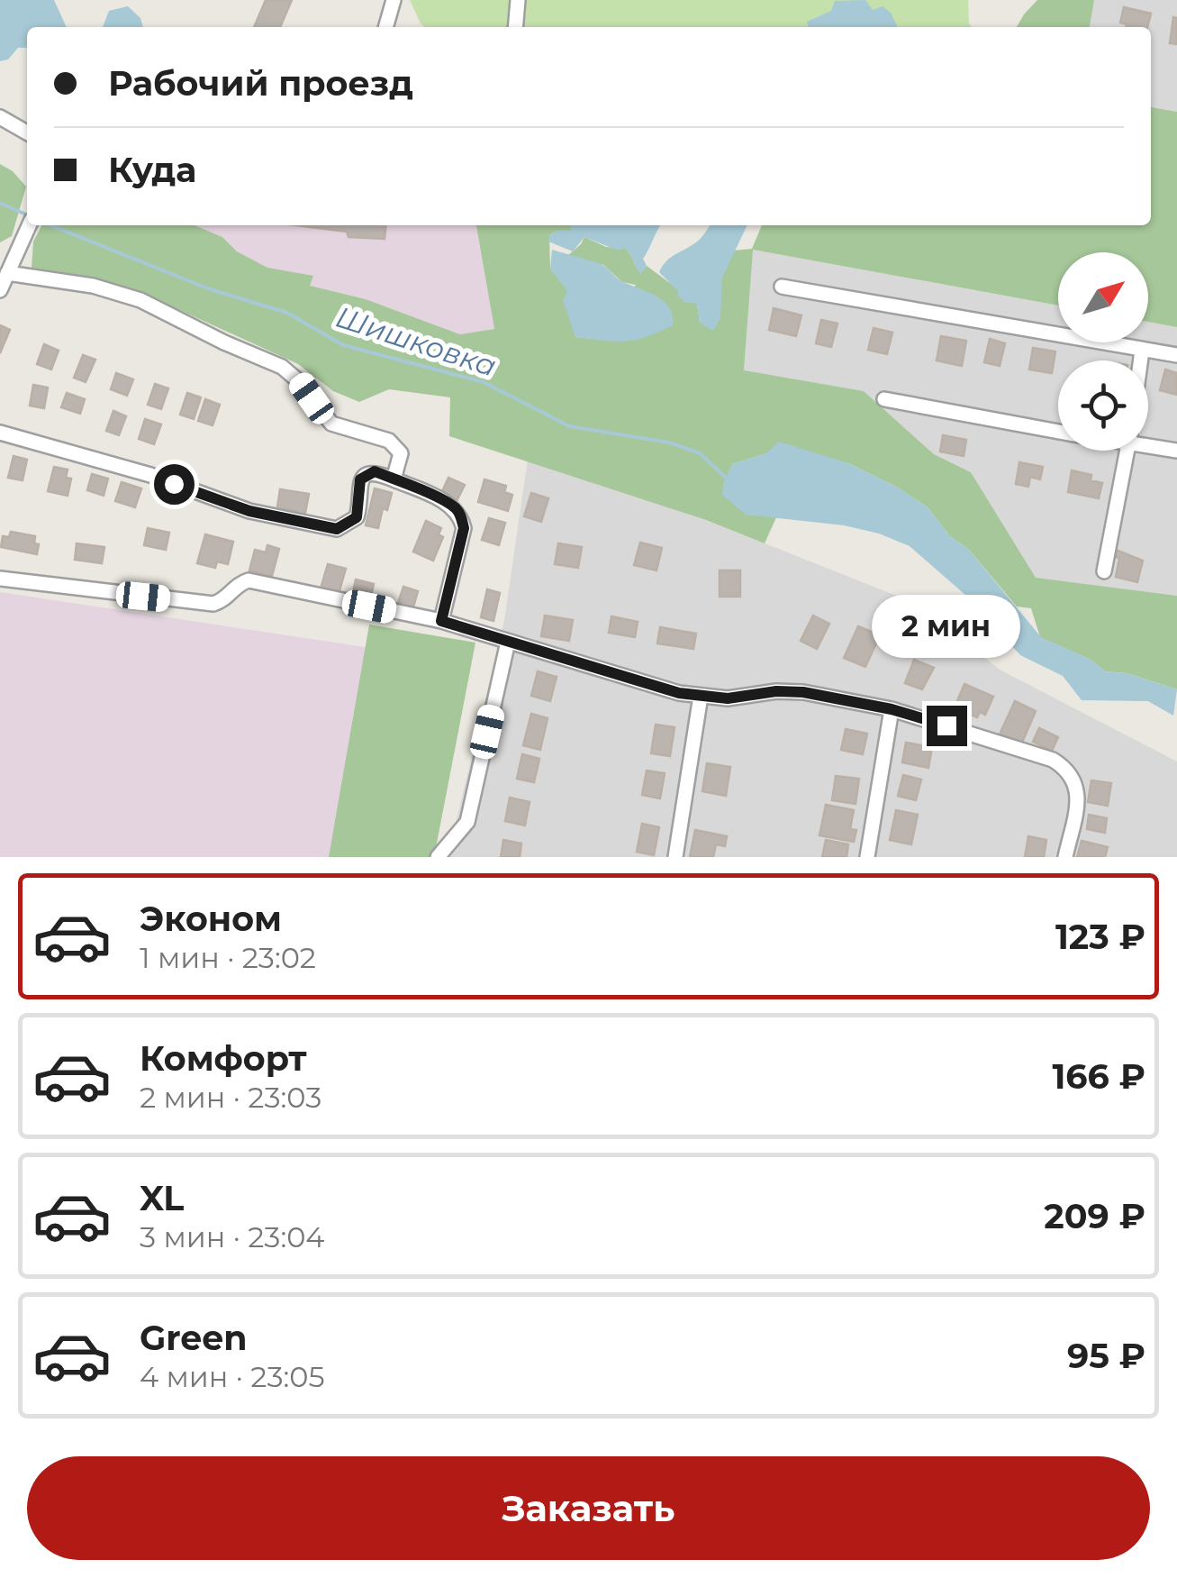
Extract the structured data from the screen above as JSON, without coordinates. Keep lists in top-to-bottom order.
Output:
{
  "water": ["Шишковка"],
  "north": "top right",
  "page": {
    "banner": ["Рабочий проезд", "Куда"],
    "bubble": "2 мин",
    "list": [
      {
        "name": "Эконом",
        "note": "1 мин · 23:02",
        "value": "123 ₽"
      },
      {
        "name": "Комфорт",
        "note": "2 мин · 23:03",
        "value": "166 ₽"
      },
      {
        "name": "XL",
        "note": "3 мин · 23:04",
        "value": "209 ₽"
      },
      {
        "name": "Green",
        "note": "4 мин · 23:05",
        "value": "95 ₽"
      }
    ],
    "buttons": "Заказать"
  }
}
